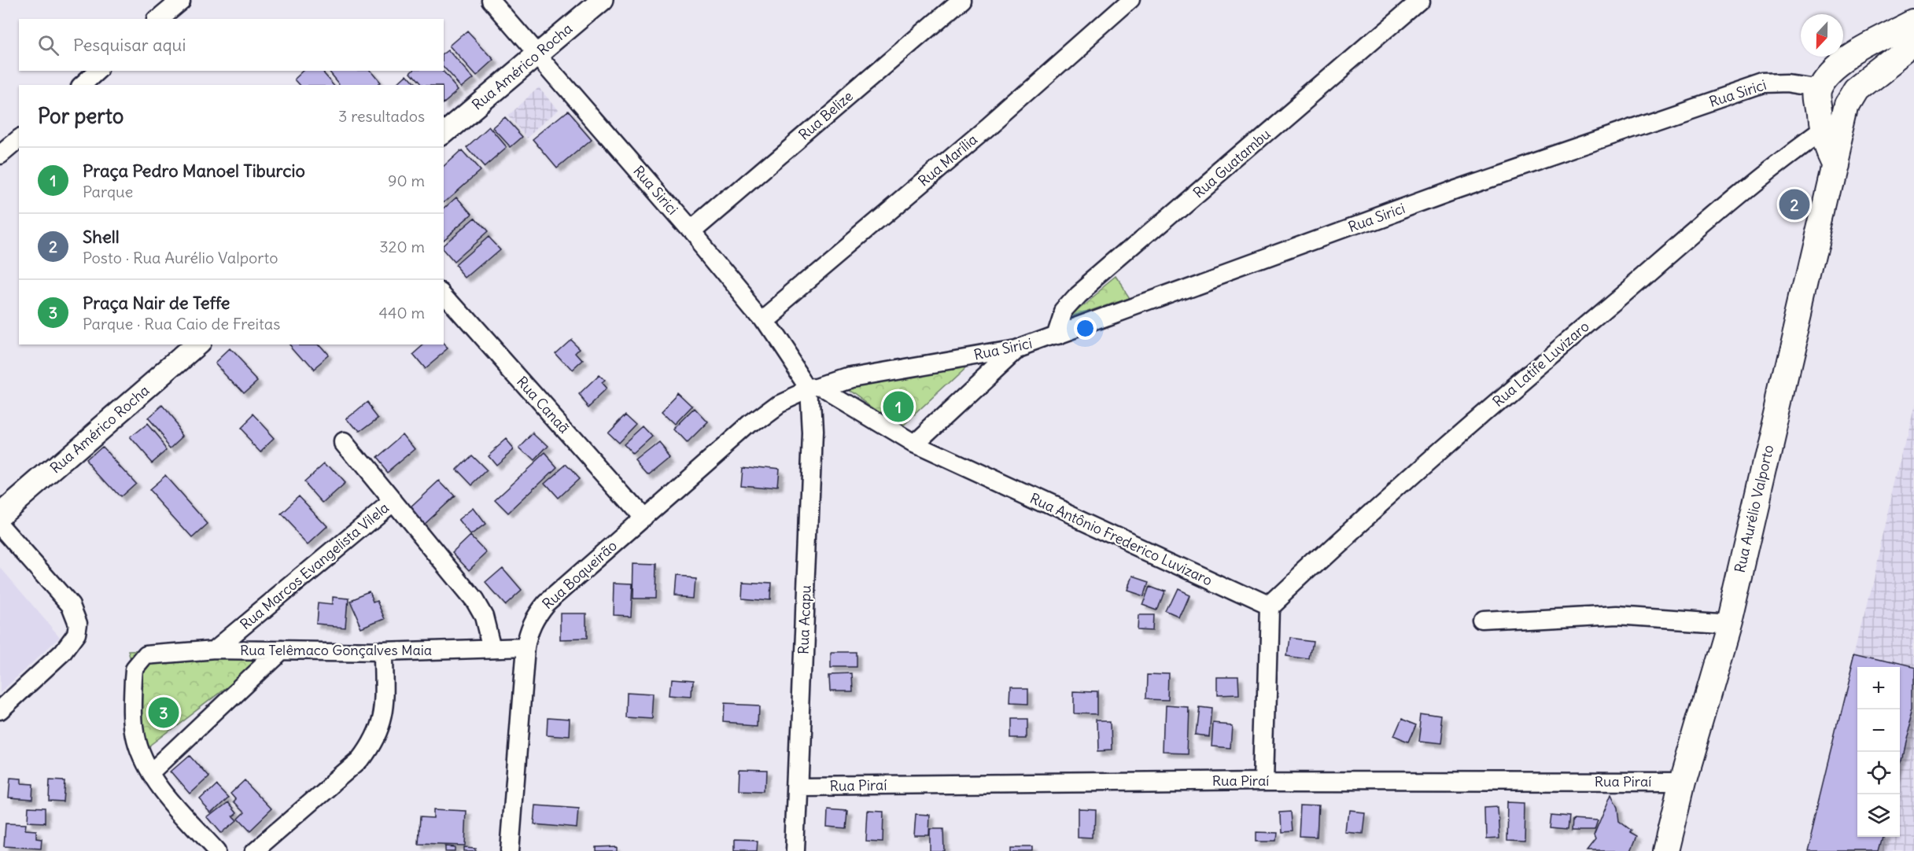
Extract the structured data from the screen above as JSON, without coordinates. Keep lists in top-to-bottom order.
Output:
{
  "streets": {
    "main road": ["Rua Aurélio Valporto"],
    "street": [
      "Rua Américo Rocha",
      "Rua Sirici",
      "Rua Belize",
      "Rua Marília",
      "Rua Guatambu",
      "Rua Latife Luvizaro",
      "Rua Canaã",
      "Rua Antônio Frederico Luvizaro",
      "Rua Marcos Evangelista Vilela",
      "Rua Boqueirão",
      "Rua Acapu",
      "Rua Telêmaco Gonçalves Maia",
      "Rua Piraí"
    ]
  },
  "crossings": [
    ["Rua Américo Rocha", "Rua Sirici"],
    ["Rua Sirici", "Rua Belize"],
    ["Rua Sirici", "Rua Marília"],
    ["Rua Sirici", "Rua Guatambu"],
    ["Rua Sirici", "Rua Antônio Frederico Luvizaro"],
    ["Rua Sirici", "Rua Boqueirão"],
    ["Rua Sirici", "Rua Acapu"],
    ["Rua Latife Luvizaro", "Rua Antônio Frederico Luvizaro"],
    ["Rua Canaã", "Rua Boqueirão"],
    ["Rua Aurélio Valporto", "Rua Piraí"],
    ["Rua Antônio Frederico Luvizaro", "Rua Boqueirão"],
    ["Rua Antônio Frederico Luvizaro", "Rua Acapu"],
    ["Rua Marcos Evangelista Vilela", "Rua Telêmaco Gonçalves Maia"],
    ["Rua Boqueirão", "Rua Acapu"],
    ["Rua Boqueirão", "Rua Telêmaco Gonçalves Maia"],
    ["Rua Acapu", "Rua Piraí"]
  ],
  "north": "bottom",
  "page": {
    "search": "Pesquisar aqui",
    "heading": ["Por perto", "3 resultados"],
    "list": [
      {
        "mark": "1",
        "name": "Praça Pedro Manoel Tiburcio",
        "note": "Parque",
        "value": "90 m"
      },
      {
        "mark": "2",
        "name": "Shell",
        "note": "Posto · Rua Aurélio Valporto",
        "value": "320 m"
      },
      {
        "mark": "3",
        "name": "Praça Nair de Teffe",
        "note": "Parque · Rua Caio de Freitas",
        "value": "440 m"
      }
    ],
    "pins": ["2", "1", "3"],
    "map_buttons": ["+", "−"]
  }
}
